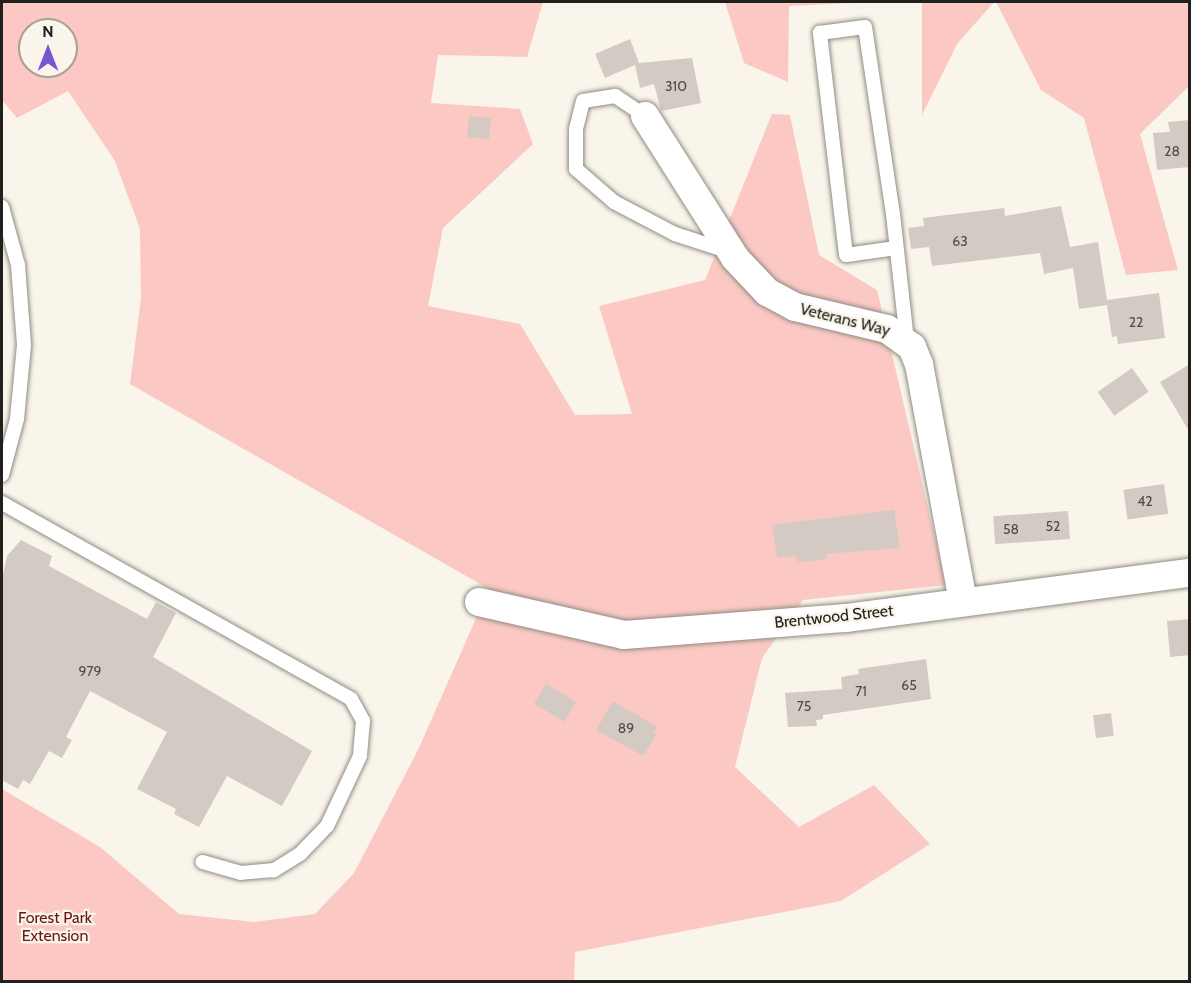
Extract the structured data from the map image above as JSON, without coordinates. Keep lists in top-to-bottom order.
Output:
{
  "streets": {
    "street": ["Veterans Way", "Brentwood Street"]
  },
  "crossings": [
    ["Veterans Way", "Brentwood Street"]
  ],
  "parks": ["Forest Park Extension"],
  "house_numbers": [
    "310",
    "28",
    "63",
    "22",
    "42",
    "52",
    "58",
    "979",
    "65",
    "71",
    "75",
    "89"
  ],
  "north": "top"
}
